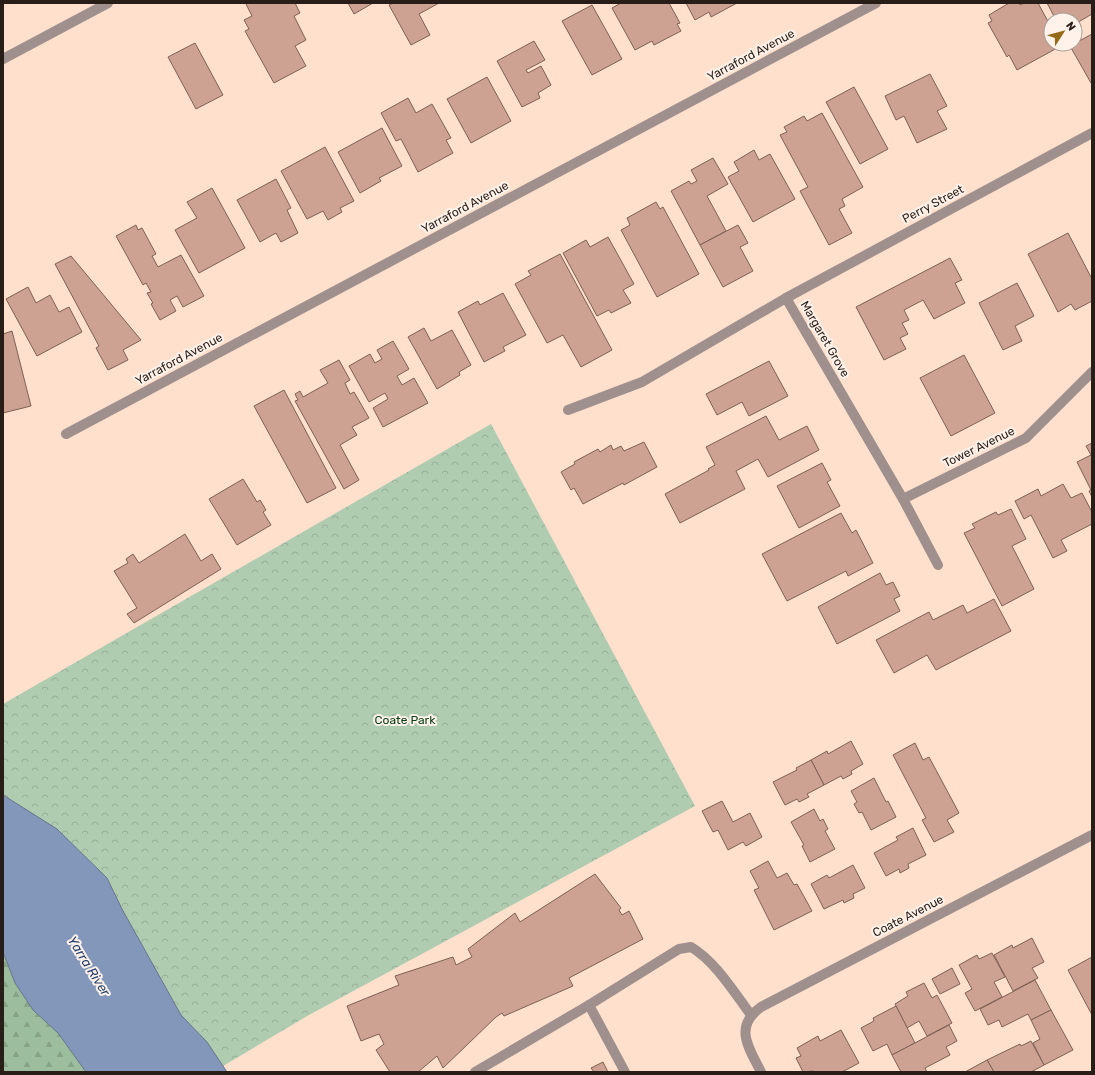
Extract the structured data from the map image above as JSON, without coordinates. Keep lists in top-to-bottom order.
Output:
{
  "streets": {
    "street": [
      "Yarraford Avenue",
      "Perry Street",
      "Margaret Grove",
      "Tower Avenue",
      "Coate Avenue"
    ]
  },
  "crossings": [
    ["Perry Street", "Margaret Grove"],
    ["Margaret Grove", "Tower Avenue"]
  ],
  "water": ["Yarra River"],
  "parks": ["Coate Park"],
  "north": "top right"
}
